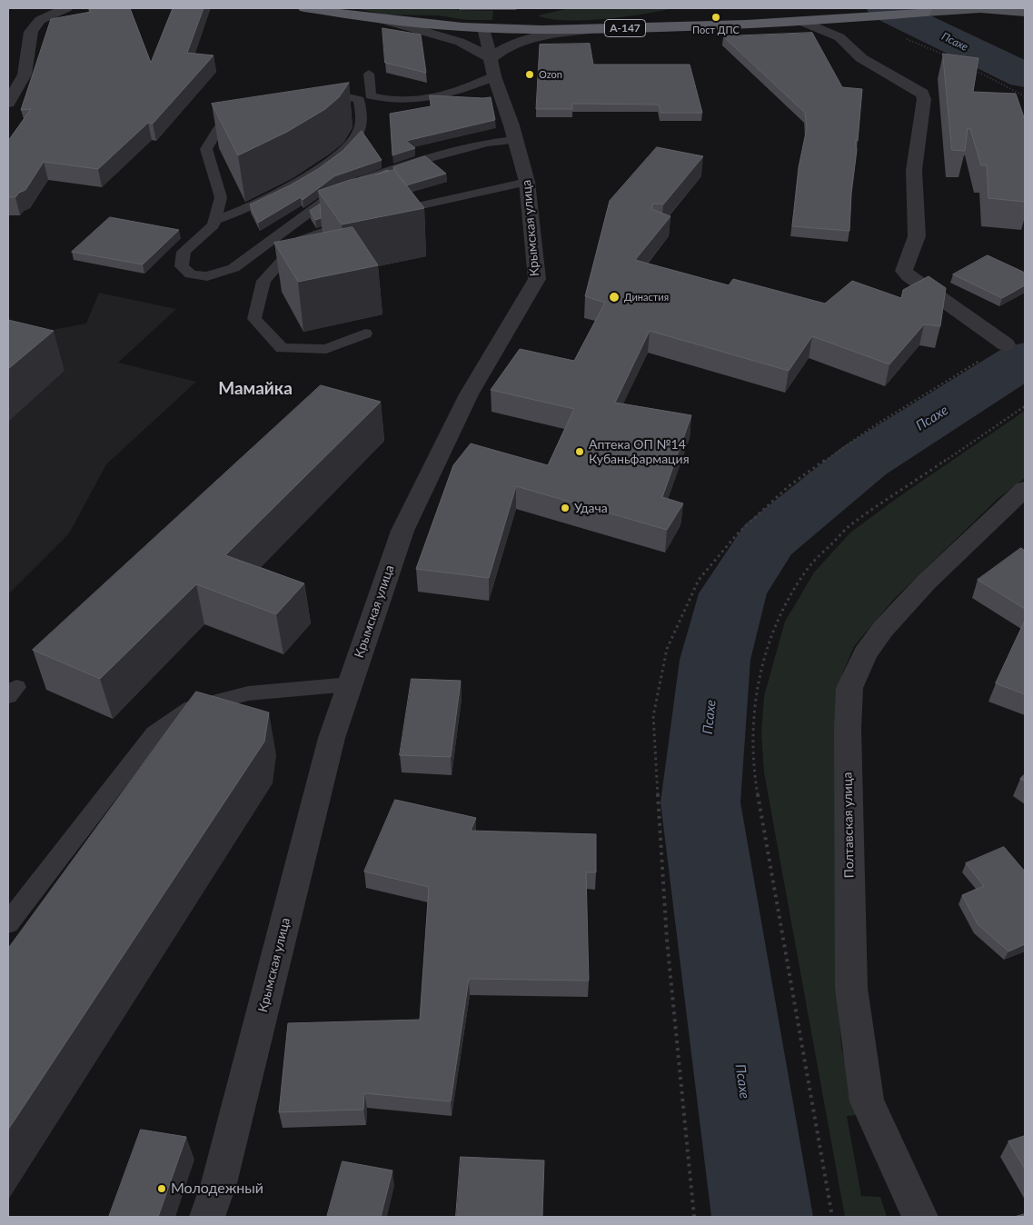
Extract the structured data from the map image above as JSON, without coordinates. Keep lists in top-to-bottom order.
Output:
{
  "streets": {
    "highway": ["А-147"],
    "street": ["Крымская улица", "Полтавская улица"]
  },
  "crossings": [
    ["А-147", "Крымская улица"]
  ],
  "districts": ["Мамайка"],
  "water": ["Псахе"],
  "places": [
    "Пост ДПС",
    "Ozon",
    "Династия",
    "Аптека ОП №14 Кубаньфармация",
    "Удача",
    "Молодежный"
  ]
}
